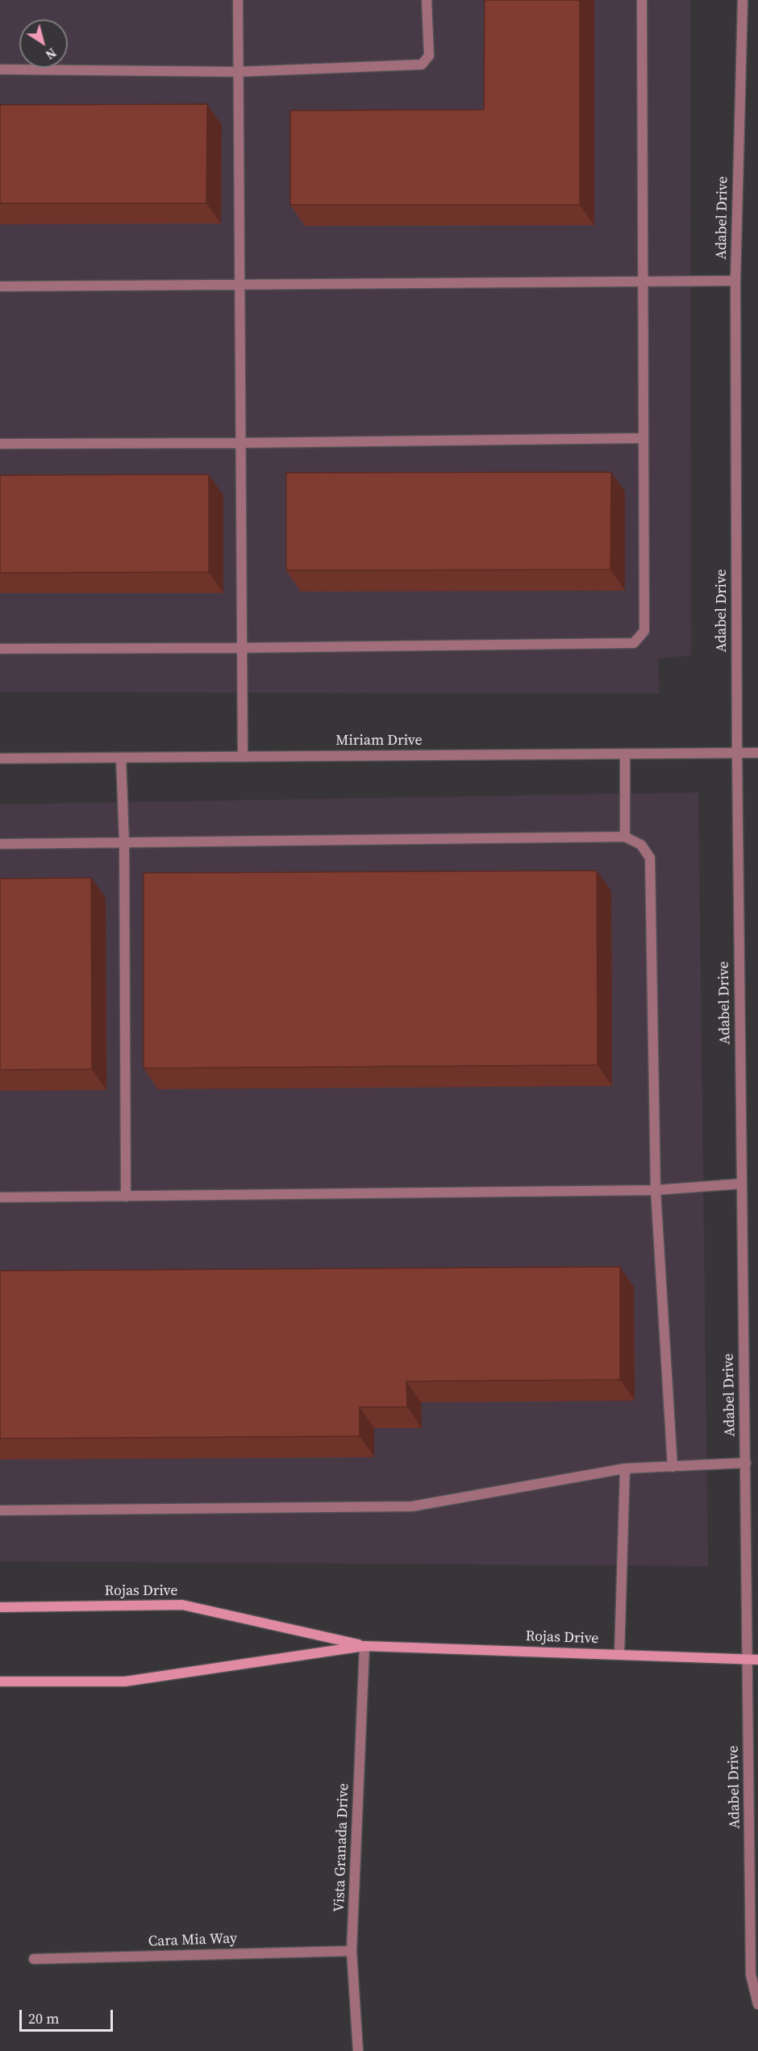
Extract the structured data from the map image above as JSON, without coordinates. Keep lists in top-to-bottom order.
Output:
{
  "streets": {
    "main road": ["Rojas Drive"],
    "street": [
      "Adabel Drive",
      "Miriam Drive",
      "Vista Granada Drive",
      "Cara Mia Way"
    ]
  },
  "crossings": [
    ["Adabel Drive", "Miriam Drive"],
    ["Adabel Drive", "Rojas Drive"],
    ["Rojas Drive", "Vista Granada Drive"],
    ["Vista Granada Drive", "Cara Mia Way"]
  ],
  "scale_bar": "20 m",
  "north": "bottom right"
}
